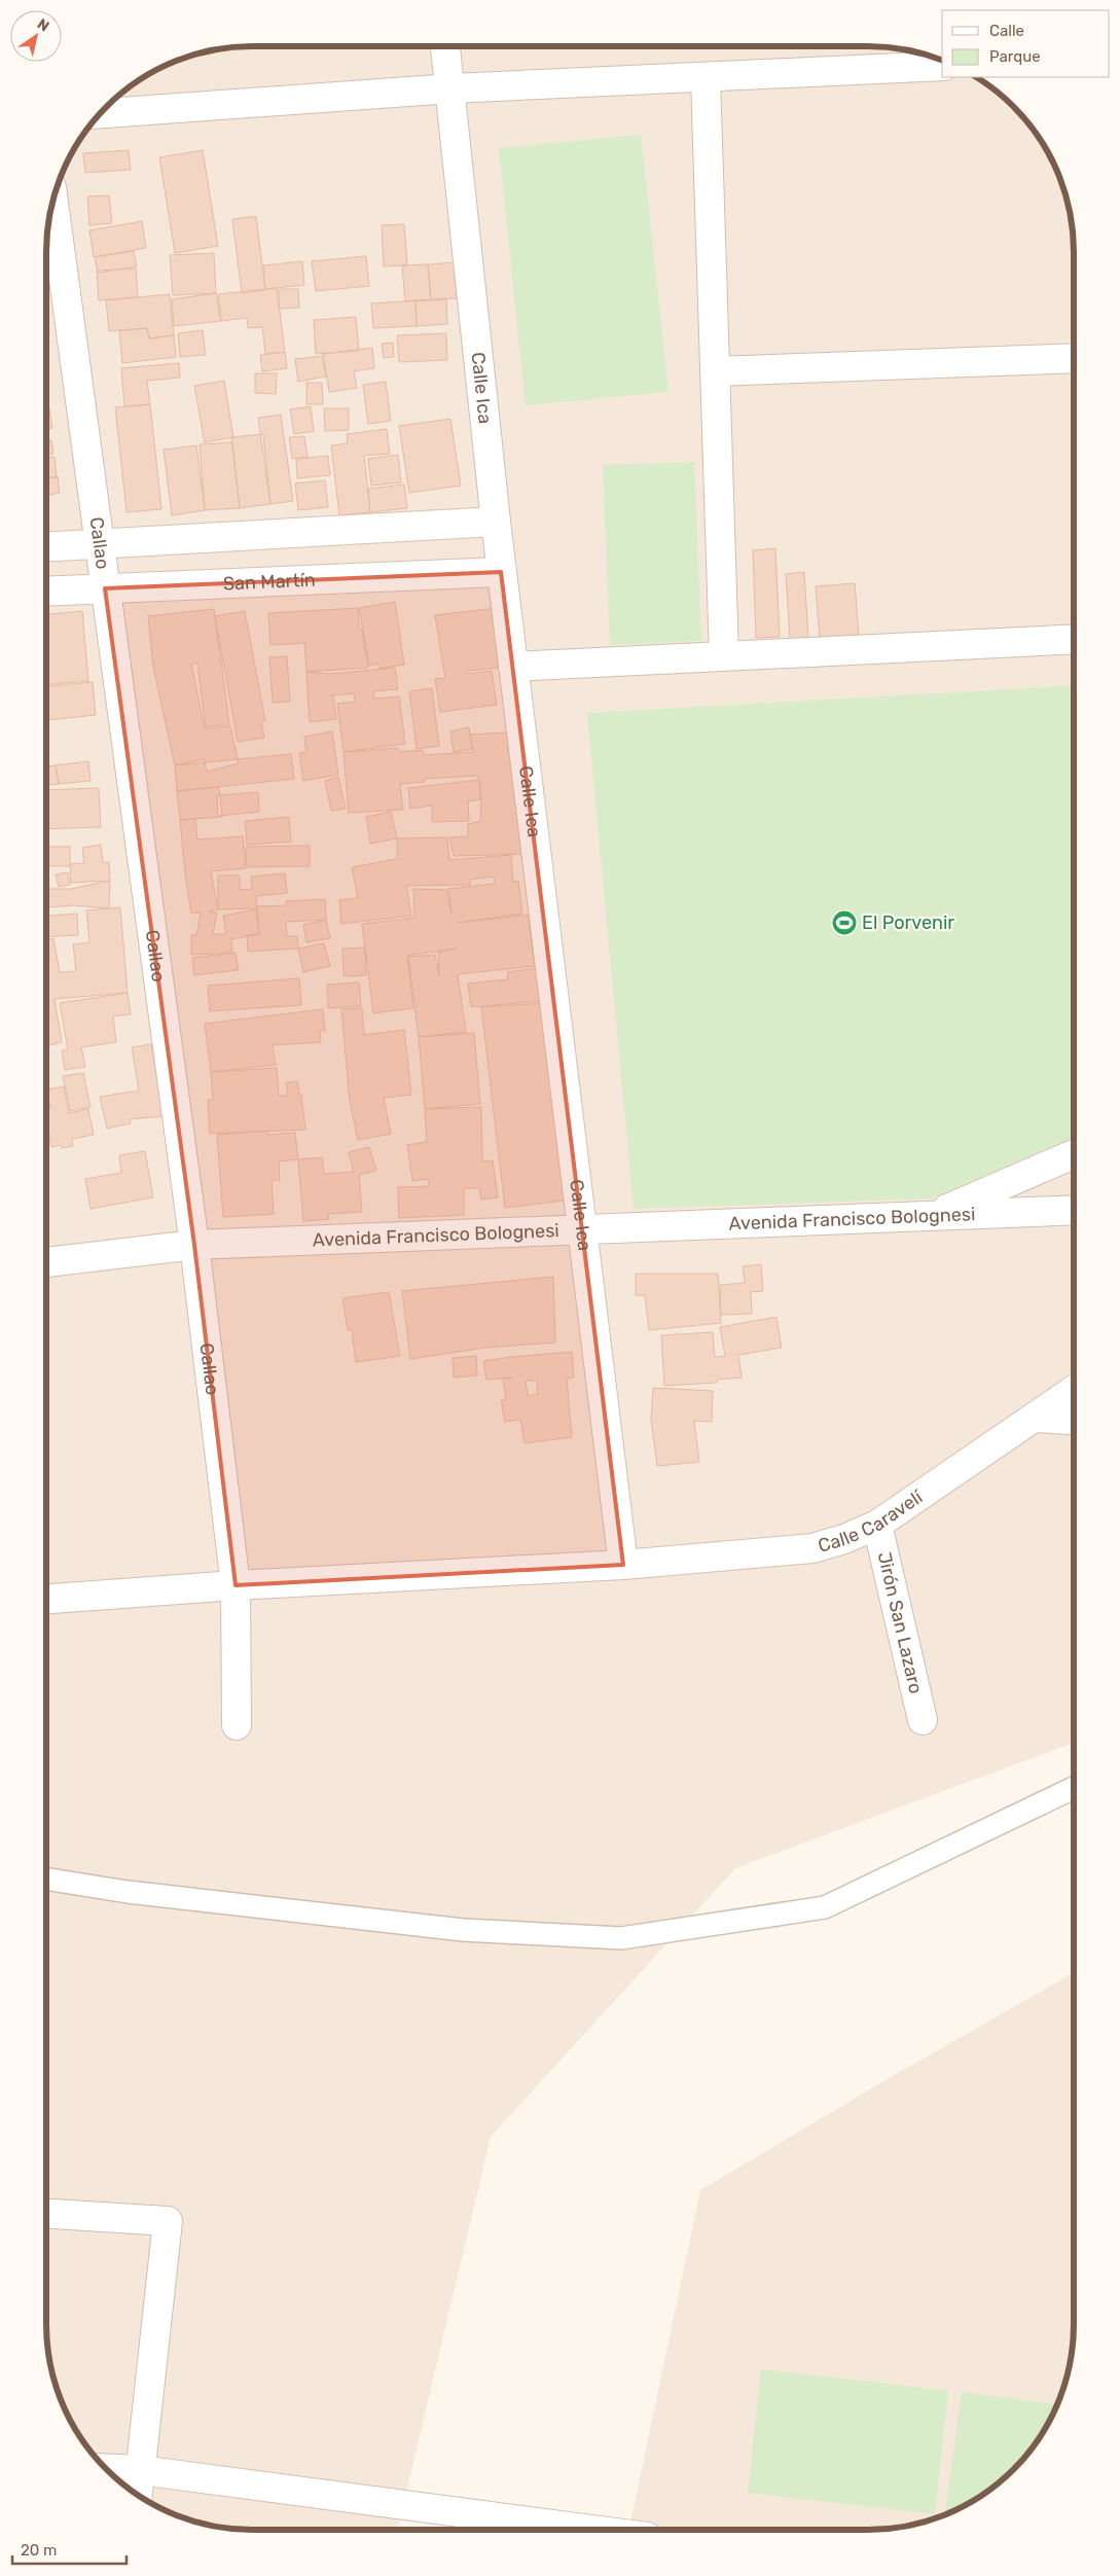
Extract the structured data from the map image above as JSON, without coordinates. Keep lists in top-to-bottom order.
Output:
{
  "streets": {
    "street": [
      "Calle Ica",
      "Callao",
      "San Martín",
      "Avenida Francisco Bolognesi",
      "Calle Caravelí",
      "Jirón San Lazaro"
    ]
  },
  "crossings": [
    ["Calle Ica", "San Martín"],
    ["Calle Ica", "Avenida Francisco Bolognesi"],
    ["Calle Ica", "Calle Caravelí"],
    ["Callao", "San Martín"],
    ["Callao", "Avenida Francisco Bolognesi"],
    ["Callao", "Calle Caravelí"],
    ["Calle Caravelí", "Jirón San Lazaro"]
  ],
  "places": {
    "sports": ["El Porvenir"]
  },
  "legend": ["Calle", "Parque"],
  "scale_bar": "20 m",
  "north": "top right"
}
